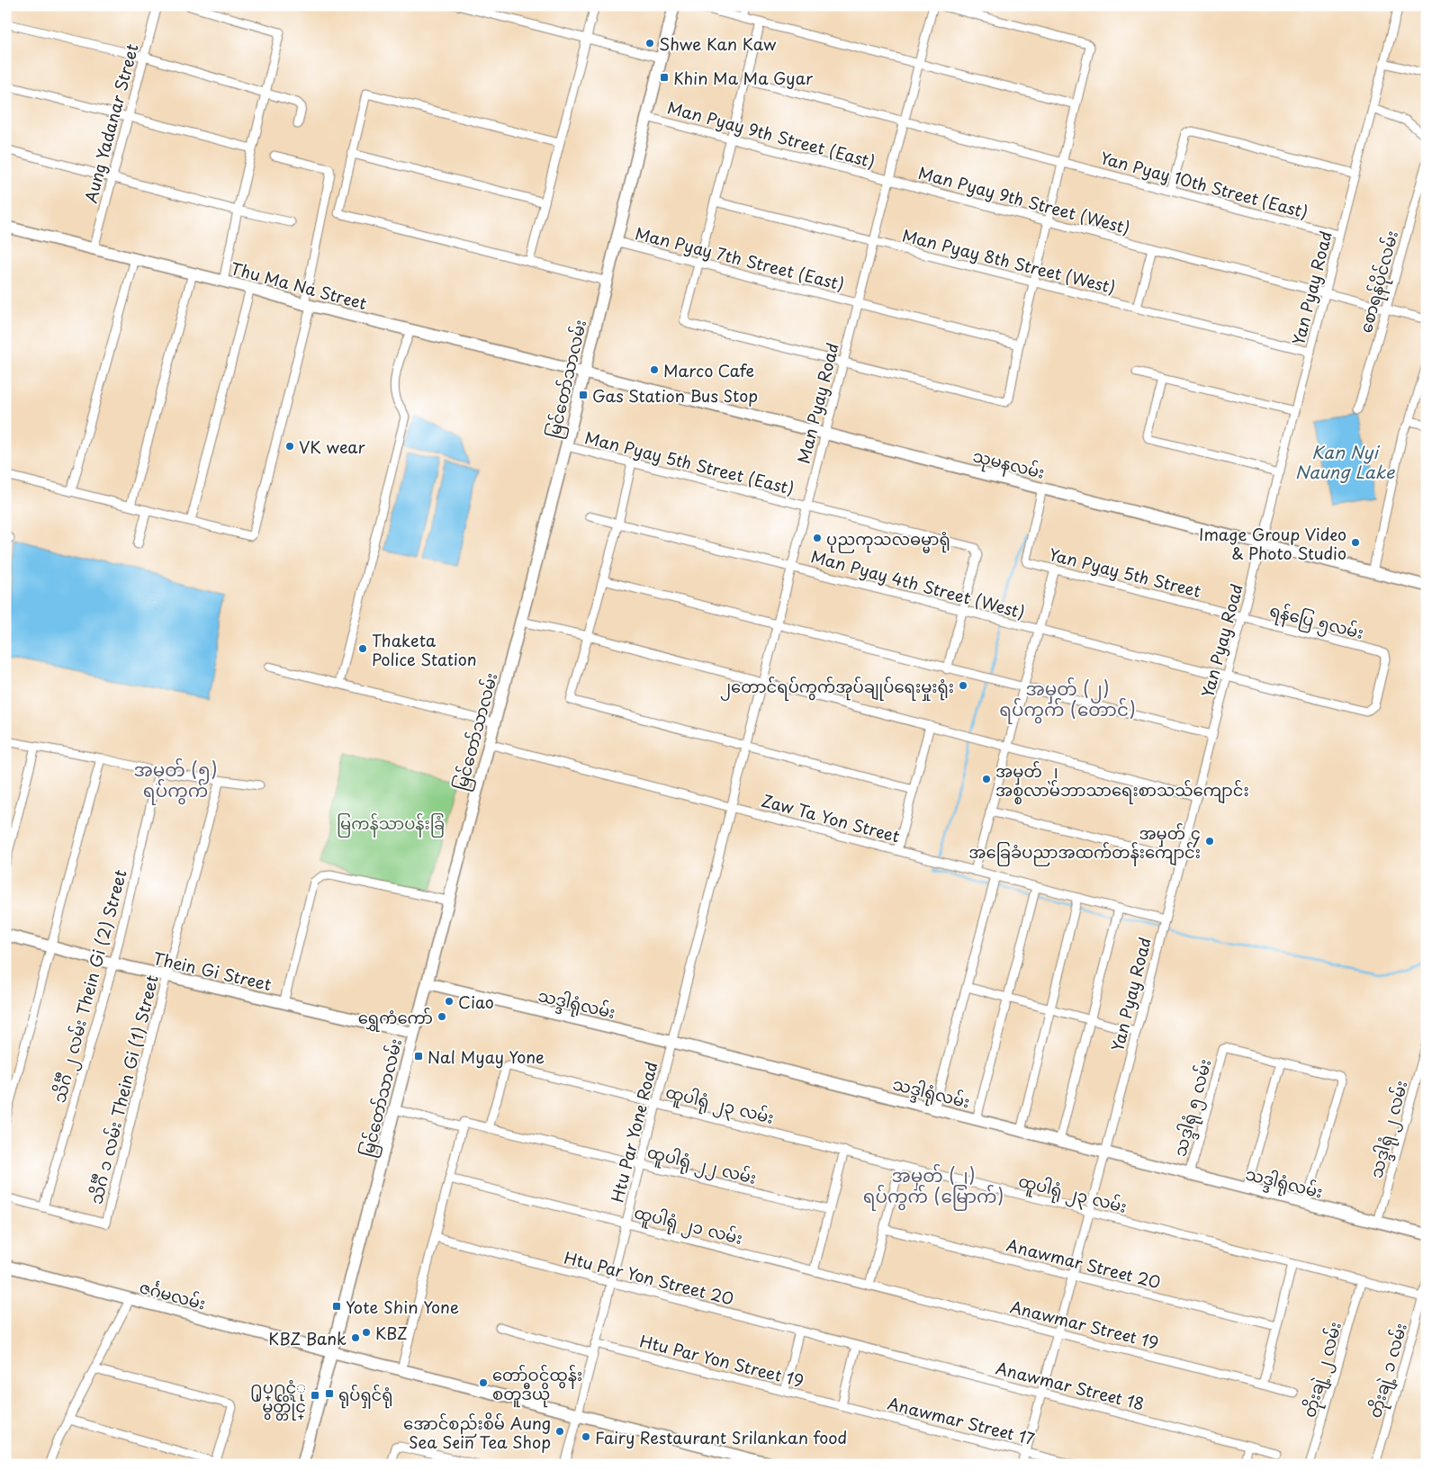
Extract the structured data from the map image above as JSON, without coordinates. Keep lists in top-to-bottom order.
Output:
{
  "streets": {
    "street": [
      "Aung Yadanar Street",
      "Man Pyay 9th Street (East)",
      "Yan Pyay 10th Street (East)",
      "Man Pyay 9th Street (West)",
      "Man Pyay 7th Street (East)",
      "Man Pyay 8th Street (West)",
      "စောရန်ပိုင်လမ်း",
      "Thu Ma Na Street",
      "Yan Pyay Road",
      "မြင်တော်သာလမ်း",
      "Man Pyay Road",
      "Man Pyay 5th Street (East)",
      "သုမနလမ်း",
      "Yan Pyay 5th Street",
      "Man Pyay 4th Street (West)",
      "ရန်ပြေ ၅လမ်း",
      "Zaw Ta Yon Street",
      "Thein Gi Street",
      "သိင်္ဂီ ၂ လမ်း Thein Gi (2) Street",
      "သဒ္ဒါရုံလမ်း",
      "သိင်္ဂီ ၁ လမ်း Thein Gi (1) Street",
      "ထူပါရုံ ၂၃ လမ်း",
      "သဒ္ဒါရုံ ၅ လမ်း",
      "သဒ္ဒါရုံ ၂ လမ်း",
      "Htu Par Yone Road",
      "ထူပါရုံ ၂၂ လမ်း",
      "ထူပါရုံ ၂၁ လမ်း",
      "Anawmar Street 20",
      "Htu Par Yon Street 20",
      "ဇင်္ဂမလမ်း",
      "Anawmar Street 19",
      "Htu Par Yon Street 19",
      "တိုးချဲ့ ၂ လမ်း",
      "တိုးချဲ့ ၁ လမ်း",
      "Anawmar Street 18",
      "Anawmar Street 17"
    ]
  },
  "crossings": [
    ["Aung Yadanar Street", "Thu Ma Na Street"],
    ["Man Pyay 9th Street (East)", "Man Pyay 9th Street (West)"],
    ["Man Pyay 9th Street (East)", "မြင်တော်သာလမ်း"],
    ["Man Pyay 9th Street (East)", "Man Pyay Road"],
    ["Yan Pyay 10th Street (East)", "Yan Pyay Road"],
    ["Yan Pyay 10th Street (East)", "Man Pyay Road"],
    ["Man Pyay 9th Street (West)", "စောရန်ပိုင်လမ်း"],
    ["Man Pyay 9th Street (West)", "Yan Pyay Road"],
    ["Man Pyay 9th Street (West)", "Man Pyay Road"],
    ["Man Pyay 7th Street (East)", "မြင်တော်သာလမ်း"],
    ["Man Pyay 7th Street (East)", "Man Pyay Road"],
    ["Man Pyay 8th Street (West)", "Yan Pyay Road"],
    ["Man Pyay 8th Street (West)", "Man Pyay Road"],
    ["Thu Ma Na Street", "မြင်တော်သာလမ်း"],
    ["Thu Ma Na Street", "သုမနလမ်း"],
    ["Yan Pyay Road", "သုမနလမ်း"],
    ["Yan Pyay Road", "Yan Pyay 5th Street"],
    ["Yan Pyay Road", "Man Pyay 4th Street (West)"],
    ["Yan Pyay Road", "ရန်ပြေ ၅လမ်း"],
    ["Yan Pyay Road", "Zaw Ta Yon Street"],
    ["Yan Pyay Road", "သဒ္ဒါရုံလမ်း"],
    ["Yan Pyay Road", "ထူပါရုံ ၂၃ လမ်း"],
    ["Yan Pyay Road", "Anawmar Street 20"],
    ["Yan Pyay Road", "Anawmar Street 19"],
    ["Yan Pyay Road", "Anawmar Street 18"],
    ["Yan Pyay Road", "Anawmar Street 17"],
    ["မြင်တော်သာလမ်း", "Man Pyay 5th Street (East)"],
    ["မြင်တော်သာလမ်း", "သုမနလမ်း"],
    ["မြင်တော်သာလမ်း", "Zaw Ta Yon Street"],
    ["မြင်တော်သာလမ်း", "Thein Gi Street"],
    ["မြင်တော်သာလမ်း", "သဒ္ဒါရုံလမ်း"],
    ["မြင်တော်သာလမ်း", "ထူပါရုံ ၂၂ လမ်း"],
    ["မြင်တော်သာလမ်း", "ဇင်္ဂမလမ်း"],
    ["Man Pyay Road", "Man Pyay 5th Street (East)"],
    ["Man Pyay Road", "သုမနလမ်း"],
    ["Man Pyay Road", "Man Pyay 4th Street (West)"],
    ["Man Pyay Road", "Zaw Ta Yon Street"],
    ["Man Pyay Road", "Htu Par Yone Road"],
    ["Man Pyay 5th Street (East)", "Man Pyay 4th Street (West)"],
    ["သုမနလမ်း", "Yan Pyay 5th Street"],
    ["Yan Pyay 5th Street", "ရန်ပြေ ၅လမ်း"],
    ["Man Pyay 4th Street (West)", "ရန်ပြေ ၅လမ်း"],
    ["Zaw Ta Yon Street", "Htu Par Yone Road"],
    ["Thein Gi Street", "သိင်္ဂီ ၂ လမ်း Thein Gi (2) Street"],
    ["Thein Gi Street", "သိင်္ဂီ ၁ လမ်း Thein Gi (1) Street"],
    ["သိင်္ဂီ ၂ လမ်း Thein Gi (2) Street", "သိင်္ဂီ ၁ လမ်း Thein Gi (1) Street"],
    ["သဒ္ဒါရုံလမ်း", "သဒ္ဒါရုံ ၅ လမ်း"],
    ["သဒ္ဒါရုံလမ်း", "သဒ္ဒါရုံ ၂ လမ်း"],
    ["သဒ္ဒါရုံလမ်း", "Htu Par Yone Road"],
    ["ထူပါရုံ ၂၃ လမ်း", "Htu Par Yone Road"],
    ["ထူပါရုံ ၂၃ လမ်း", "ထူပါရုံ ၂၂ လမ်း"],
    ["ထူပါရုံ ၂၃ လမ်း", "တိုးချဲ့ ၂ လမ်း"],
    ["ထူပါရုံ ၂၃ လမ်း", "တိုးချဲ့ ၁ လမ်း"],
    ["Htu Par Yone Road", "ထူပါရုံ ၂၂ လမ်း"],
    ["Htu Par Yone Road", "ထူပါရုံ ၂၁ လမ်း"],
    ["Htu Par Yone Road", "Htu Par Yon Street 20"],
    ["Htu Par Yone Road", "ဇင်္ဂမလမ်း"],
    ["Htu Par Yone Road", "Htu Par Yon Street 19"],
    ["ထူပါရုံ ၂၁ လမ်း", "Anawmar Street 19"],
    ["Htu Par Yon Street 20", "Anawmar Street 18"],
    ["Htu Par Yon Street 19", "Anawmar Street 17"]
  ],
  "districts": ["အမှတ် (၂) ရပ်ကွက် (တောင်)", "အမှတ် (၅) ရပ်ကွက်", "အမှတ် (၂) ရပ်ကွက် (မြောက်)"],
  "water": ["Kan Nyi Naung Lake"],
  "parks": ["မြကန်သာပန်းခြံ"],
  "places": {
    "other": [
      "Shwe Kan Kaw",
      "Marco Cafe",
      "VK wear",
      "ပုညကုသလဓမ္မာရုံ",
      "Image Group Video & Photo Studio",
      "Thaketa Police Station",
      "၂တောင်ရပ်ကွက်အုပ်ချုပ်ရေးမှုးရုံး",
      "အမှတ် ၂ အစ္စလာမ်ဘာသာရေးစာသသ်ကျောင်း",
      "အမှတ် ၄ အခြေခံပညာအထက်တန်းကျောင်း",
      "Ciao",
      "ရွှေကံကော်",
      "KBZ",
      "KBZ Bank",
      "တော်ဝင်ထွန်း စတူဒီယို",
      "အောင်စည်းစိမ် Aung Sea Sein Tea Shop",
      "Fairy Restaurant Srilankan food"
    ],
    "transit": [
      "Khin Ma Ma Gyar",
      "Gas Station Bus Stop",
      "Nal Myay Yone",
      "Yote Shin Yone",
      "ရုပ်ရှင်ရုံ",
      "႐ုပ္႐ွင္ရံု မွတ္တိုင္"
    ]
  }
}
